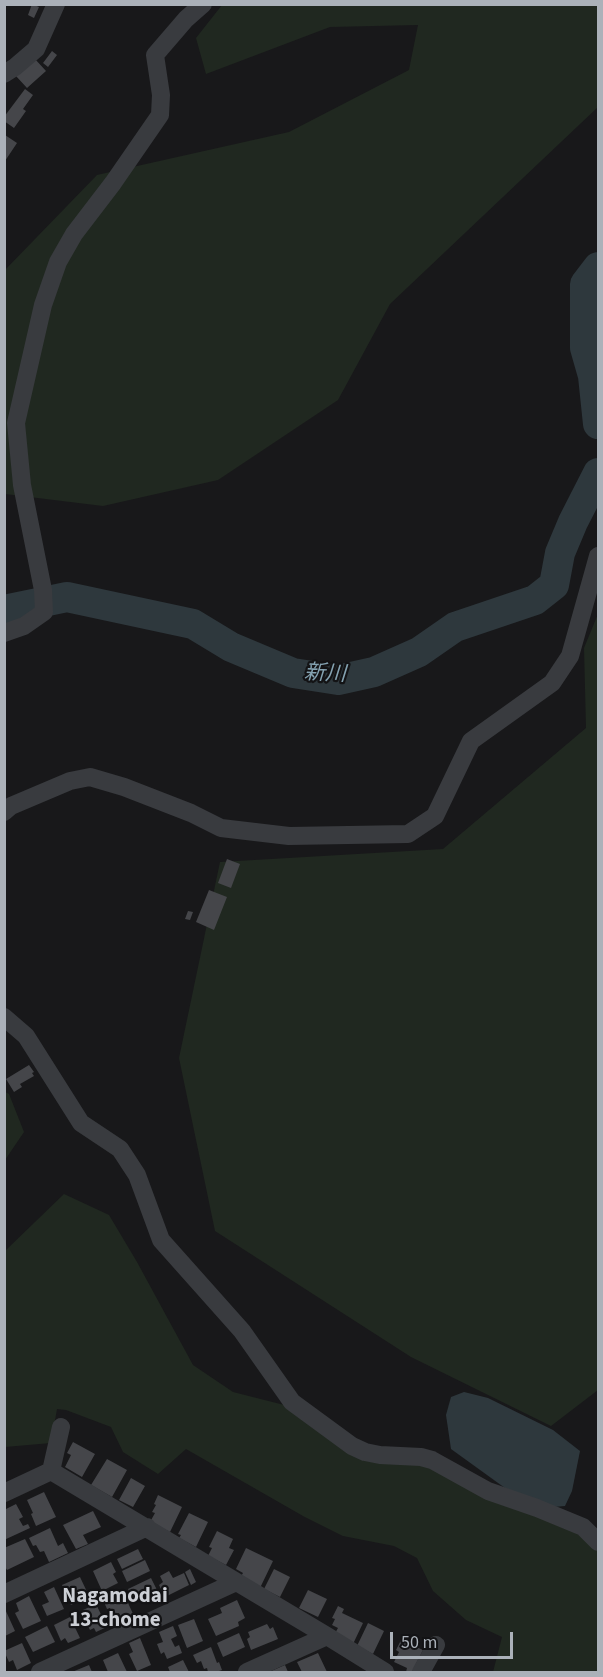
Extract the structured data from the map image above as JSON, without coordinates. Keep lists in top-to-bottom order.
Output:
{
  "districts": ["Nagamodai 13-chome"],
  "water": ["新川"],
  "scale_bar": "50 m"
}
